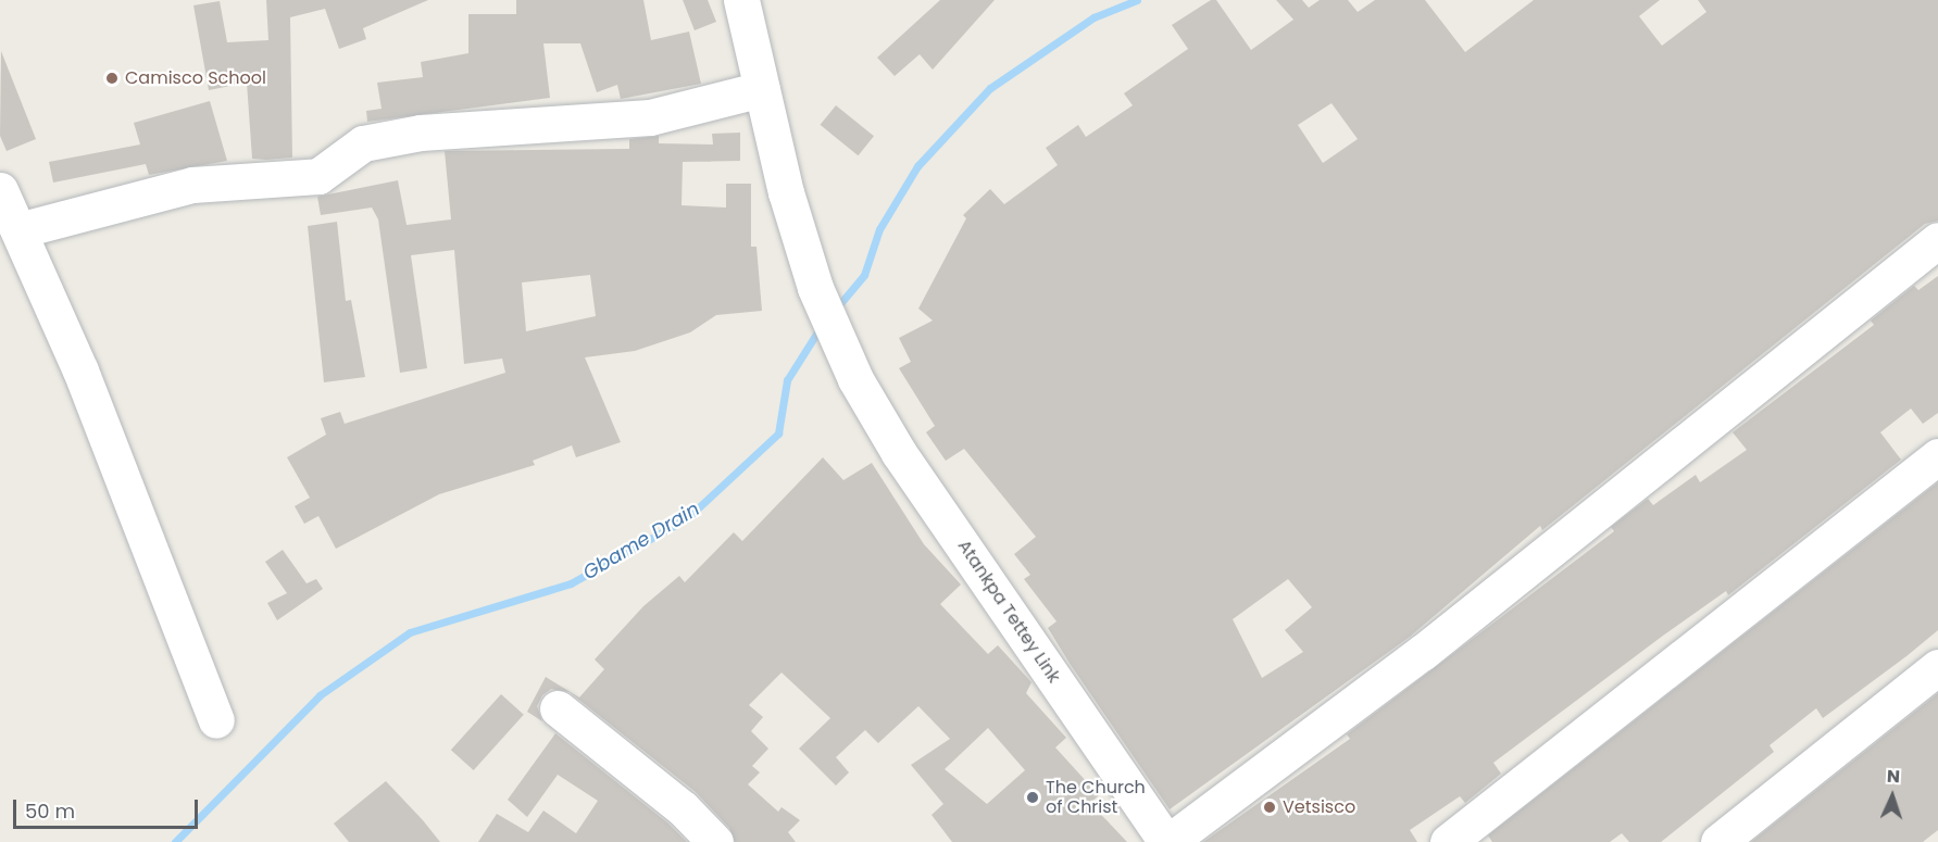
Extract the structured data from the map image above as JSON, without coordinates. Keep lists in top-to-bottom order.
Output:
{
  "streets": {
    "street": ["Atankpa Tettey Link"]
  },
  "water": ["Gbame Drain"],
  "places": ["Camisco School", "The Church of Christ", "Vetsisco"],
  "scale_bar": "50 m",
  "north": "top"
}
